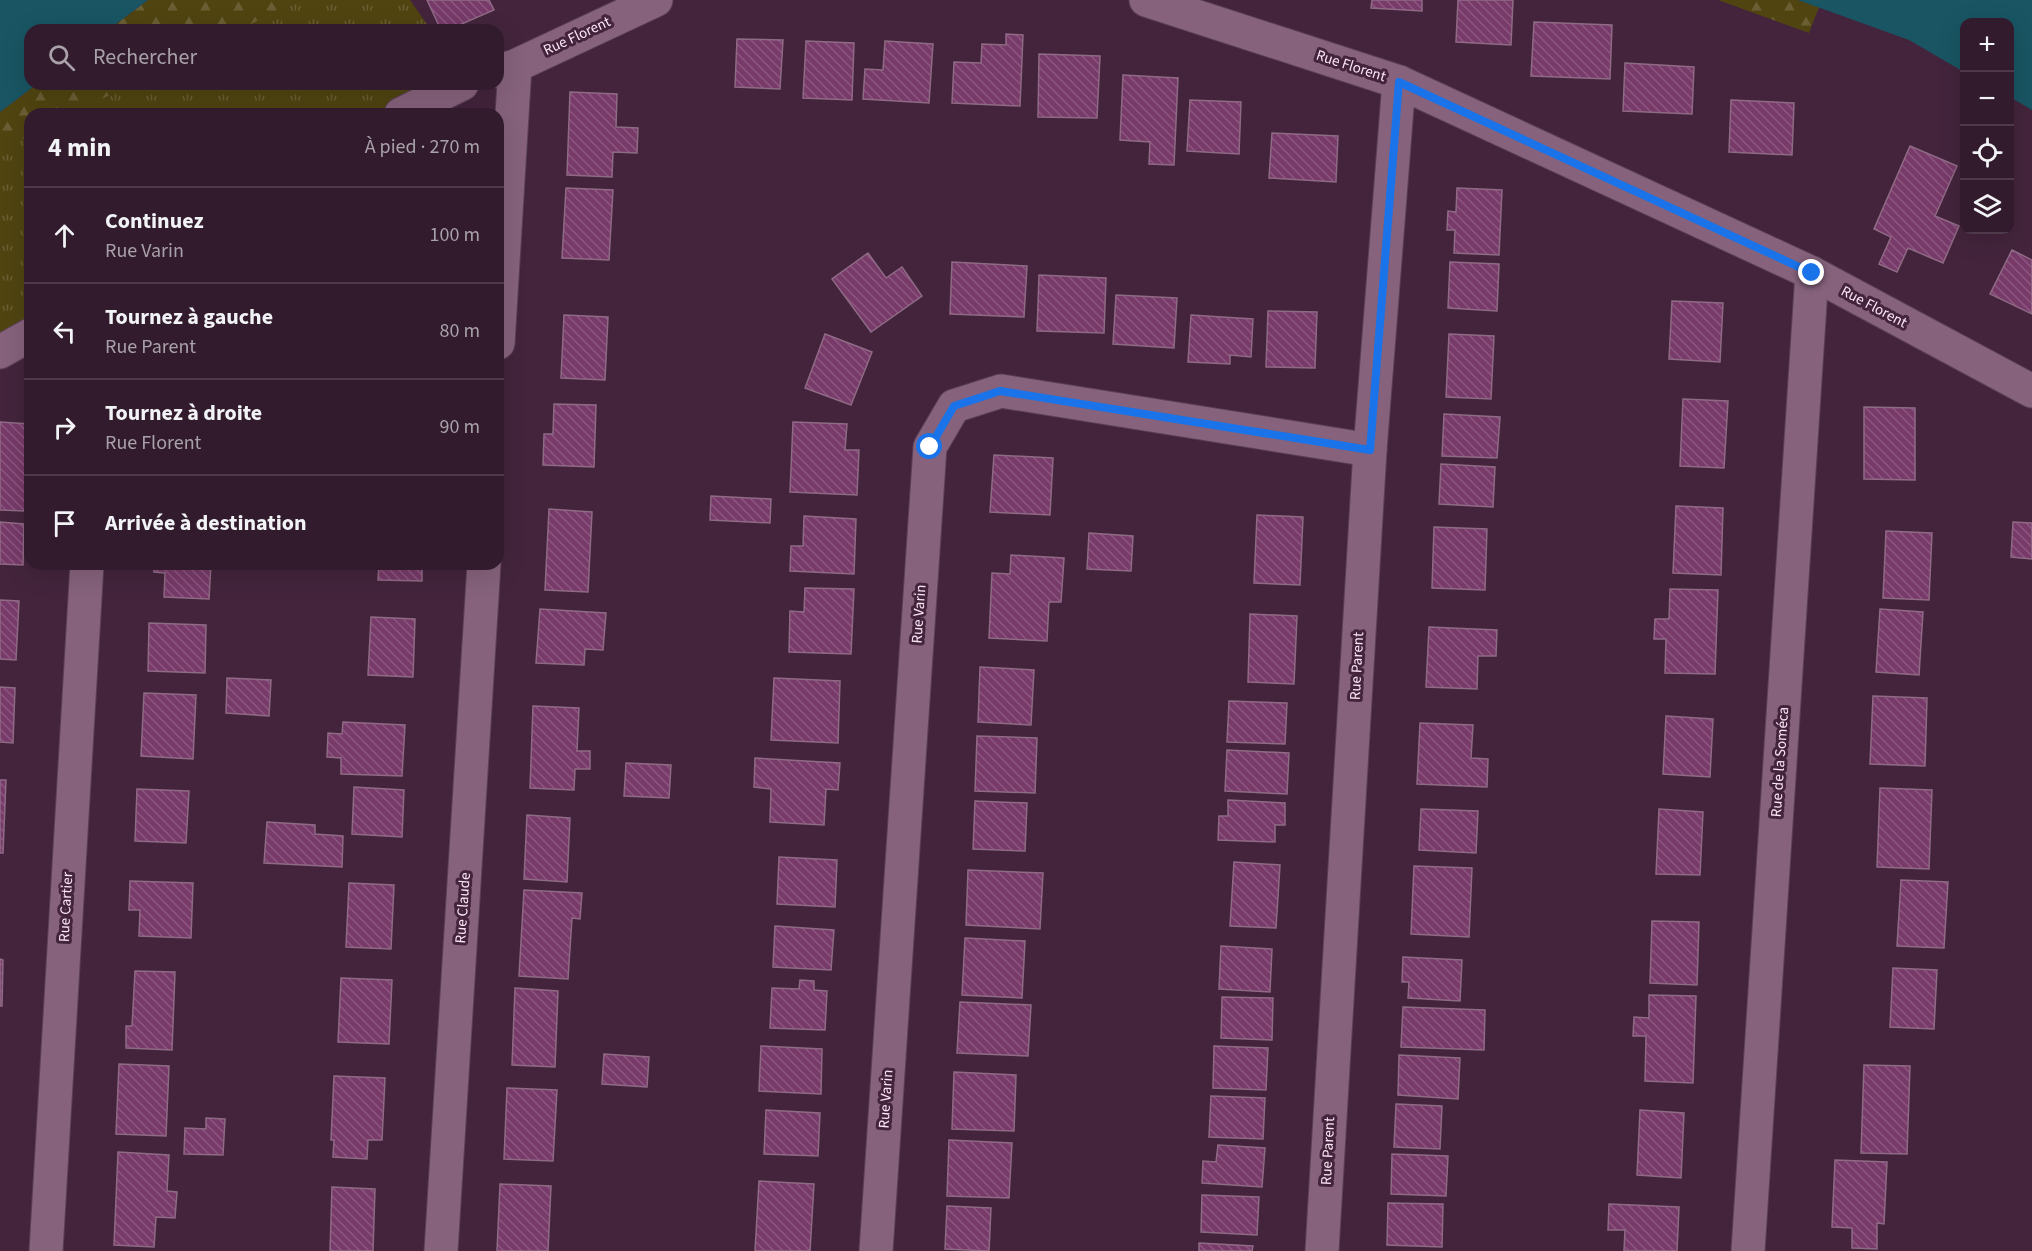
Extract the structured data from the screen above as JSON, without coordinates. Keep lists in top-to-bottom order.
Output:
{
  "streets": {
    "street": [
      "Rue Florent",
      "Rue Varin",
      "Rue Parent",
      "Rue de la Soméca",
      "Rue Cartier",
      "Rue Claude"
    ]
  },
  "crossings": [
    ["Rue Florent", "Rue Parent"],
    ["Rue Florent", "Rue de la Soméca"],
    ["Rue Varin", "Rue Parent"]
  ],
  "page": {
    "map_buttons": ["+", "−"],
    "search": "Rechercher",
    "heading": ["4 min", "À pied · 270 m"],
    "list": [
      ["Continuez", "Rue Varin", "100 m"],
      ["Tournez à gauche", "Rue Parent", "80 m"],
      ["Tournez à droite", "Rue Florent", "90 m"],
      "Arrivée à destination"
    ]
  }
}
